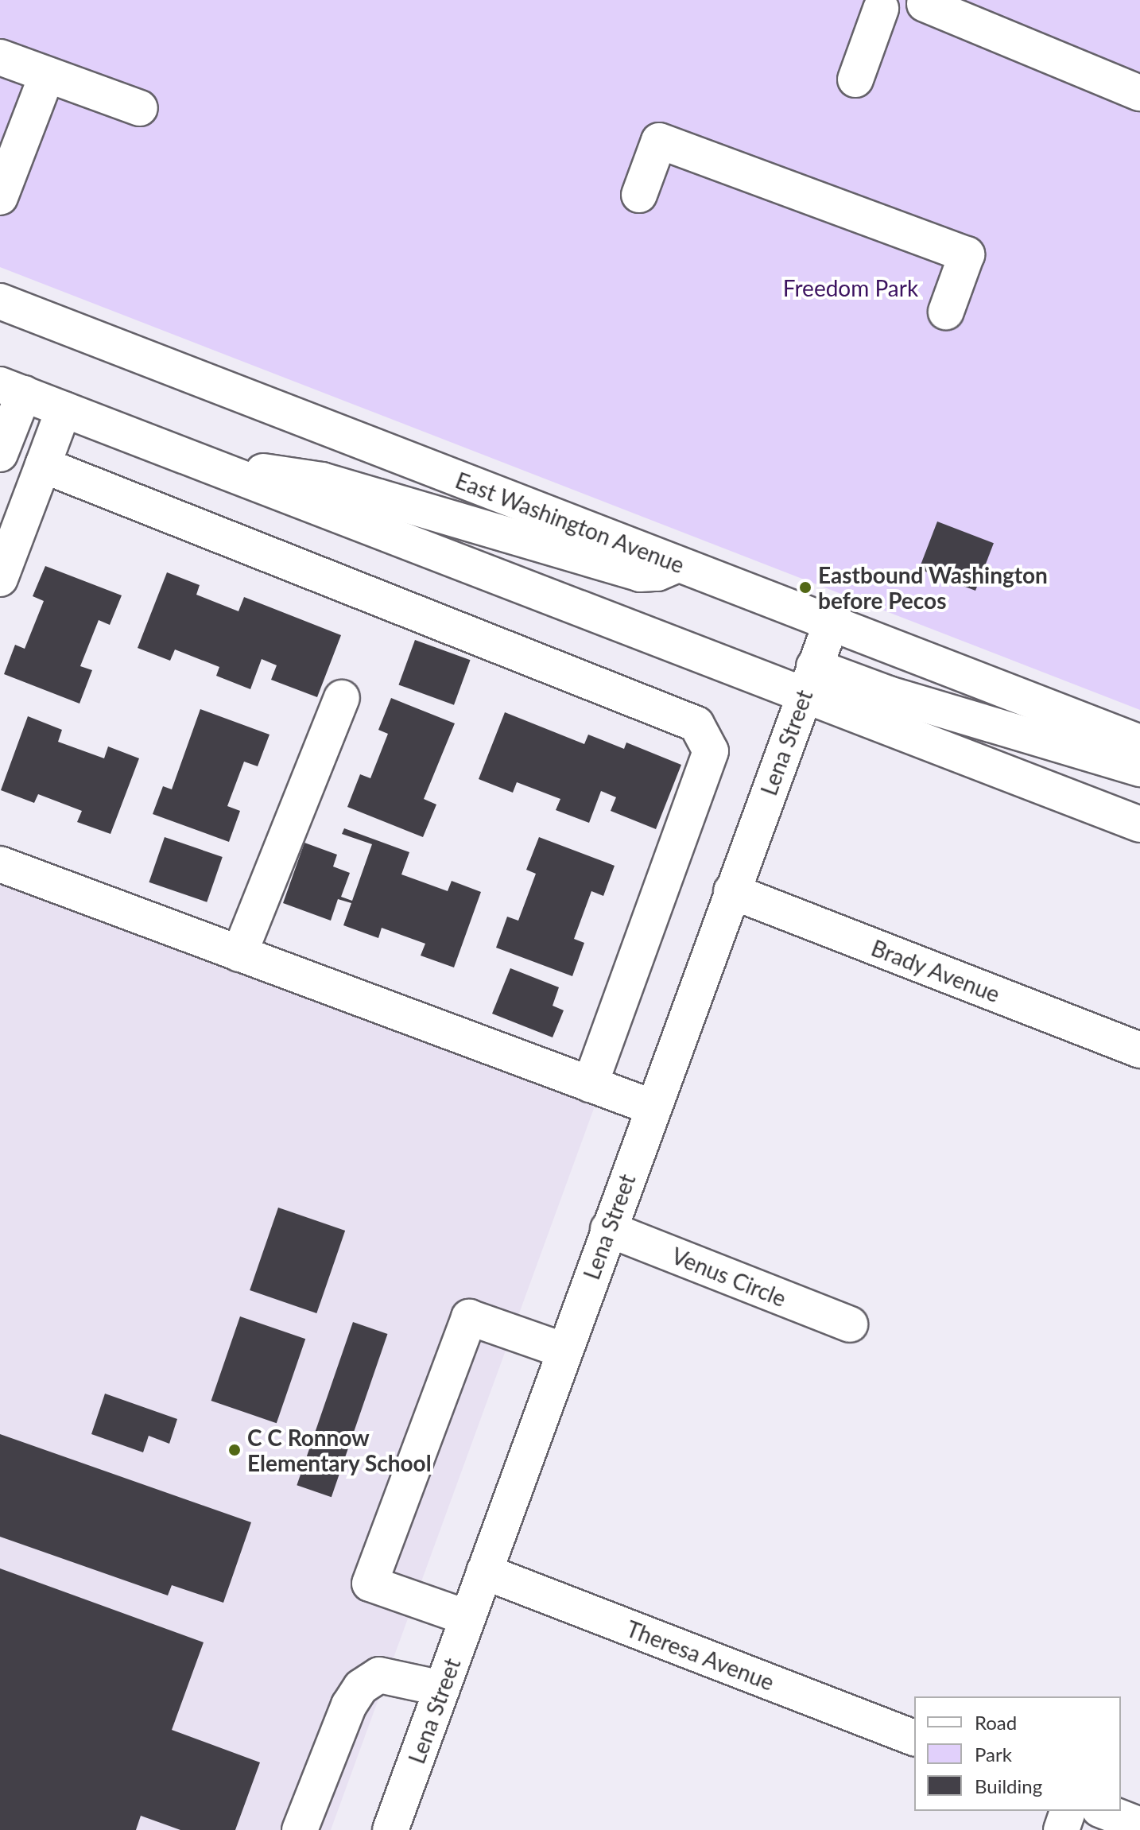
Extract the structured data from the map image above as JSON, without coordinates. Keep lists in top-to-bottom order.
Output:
{
  "streets": {
    "main road": [
      "East Washington Avenue",
      "Lena Street",
      "Brady Avenue",
      "Venus Circle",
      "Theresa Avenue"
    ]
  },
  "crossings": [
    ["East Washington Avenue", "Lena Street"],
    ["Lena Street", "Brady Avenue"],
    ["Lena Street", "Venus Circle"],
    ["Lena Street", "Theresa Avenue"]
  ],
  "parks": ["Freedom Park"],
  "places": ["Eastbound Washington before Pecos", "C C Ronnow Elementary School"],
  "legend": ["Road", "Park", "Building"]
}
